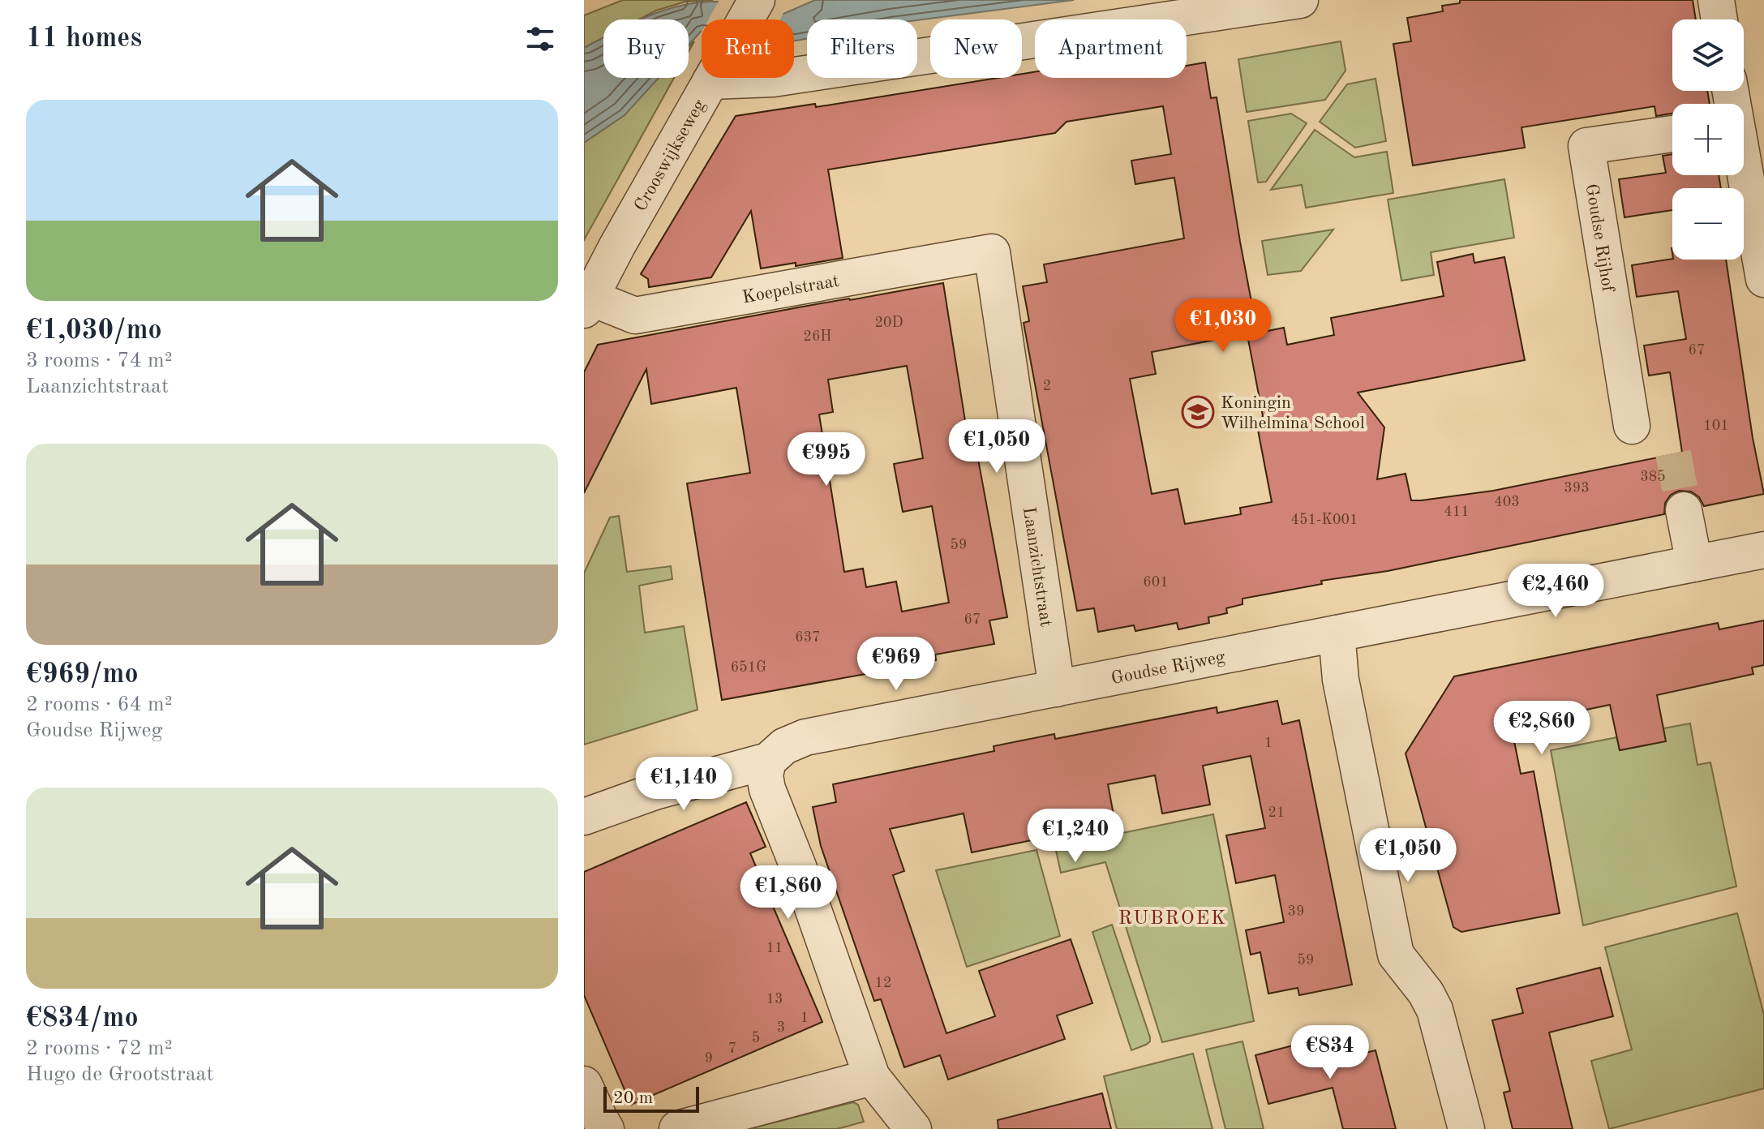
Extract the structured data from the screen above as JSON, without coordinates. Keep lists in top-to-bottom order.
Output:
{
  "streets": {
    "street": [
      "Crooswijkseweg",
      "Goudse Rijhof",
      "Koepelstraat",
      "Laanzichtstraat",
      "Goudse Rijweg"
    ]
  },
  "crossings": [
    ["Crooswijkseweg", "Koepelstraat"],
    ["Koepelstraat", "Laanzichtstraat"],
    ["Laanzichtstraat", "Goudse Rijweg"]
  ],
  "districts": ["RUBROEK"],
  "places": {
    "school or university": ["Koningin Wilhelmina School"]
  },
  "house_numbers": [
    "20D",
    "26H",
    "67",
    "2",
    "101",
    "385",
    "393",
    "403",
    "411",
    "451-K001",
    "59",
    "601",
    "67",
    "637",
    "651G",
    "1",
    "21",
    "39",
    "11",
    "59",
    "12",
    "13",
    "1",
    "3",
    "5",
    "7",
    "9"
  ],
  "scale_bar": "20 m",
  "page": {
    "heading": "11 homes",
    "map_buttons": ["+", "−"],
    "chip": [
      "Buy",
      "Rent",
      "Filters",
      "New",
      "Apartment"
    ],
    "list": [
      {
        "name": "€1,030/mo",
        "note": "3 rooms · 74 m² · Laanzichtstraat"
      },
      {
        "name": "€969/mo",
        "note": "2 rooms · 64 m² · Goudse Rijweg"
      },
      {
        "name": "€834/mo",
        "note": "2 rooms · 72 m² · Hugo de Grootstraat"
      }
    ],
    "price": [
      "€1,030",
      "€1,050",
      "€995",
      "€2,460",
      "€969",
      "€2,860",
      "€1,140",
      "€1,240",
      "€1,050",
      "€1,860",
      "€834"
    ],
    "scale": "20 m"
  }
}
